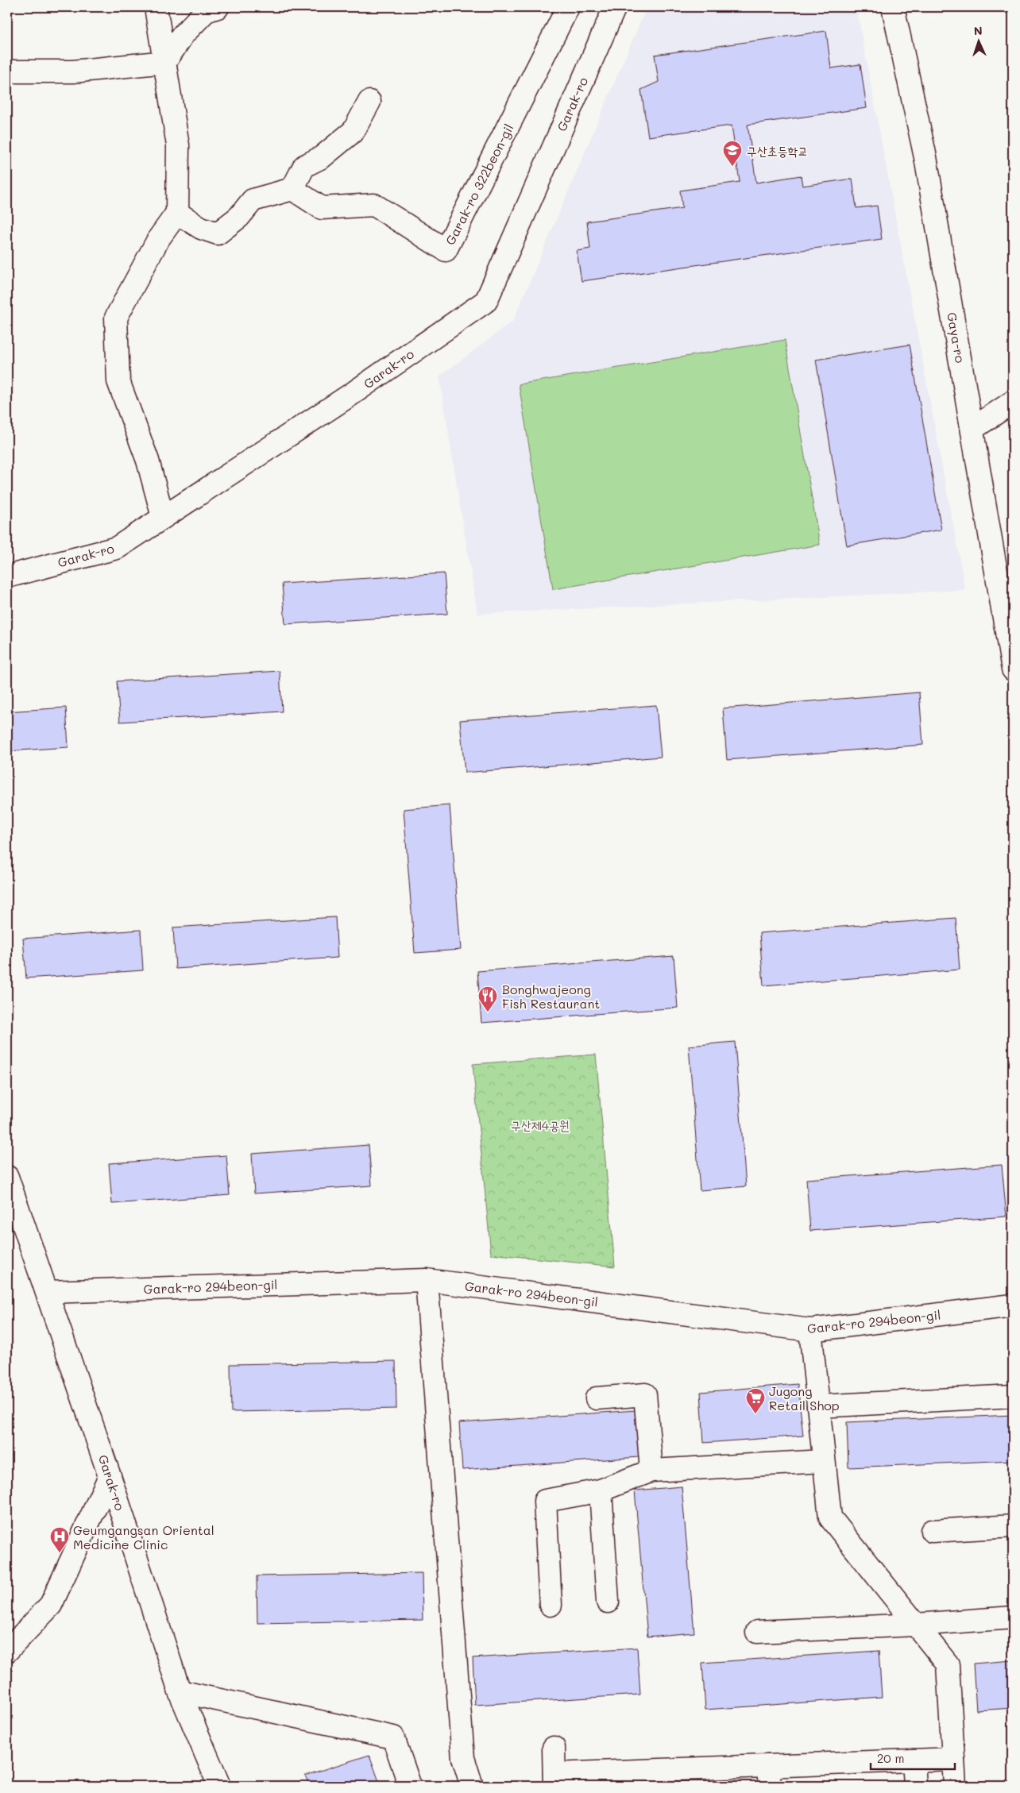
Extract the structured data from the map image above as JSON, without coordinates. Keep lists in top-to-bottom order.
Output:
{
  "streets": {
    "street": [
      "Garak-ro",
      "Garak-ro 322beon-gil",
      "Gaya-ro",
      "Garak-ro 294beon-gil"
    ]
  },
  "crossings": [
    ["Garak-ro", "Garak-ro 294beon-gil"]
  ],
  "parks": ["구산제4공원"],
  "places": {
    "school or university": ["구산초등학교"],
    "restaurant": ["Bonghwajeong Fish Restaurant"],
    "supermarket": ["Jugong Retail Shop"],
    "hospital": ["Geumgangsan Oriental Medicine Clinic"]
  },
  "scale_bar": "20 m",
  "north": "top"
}
